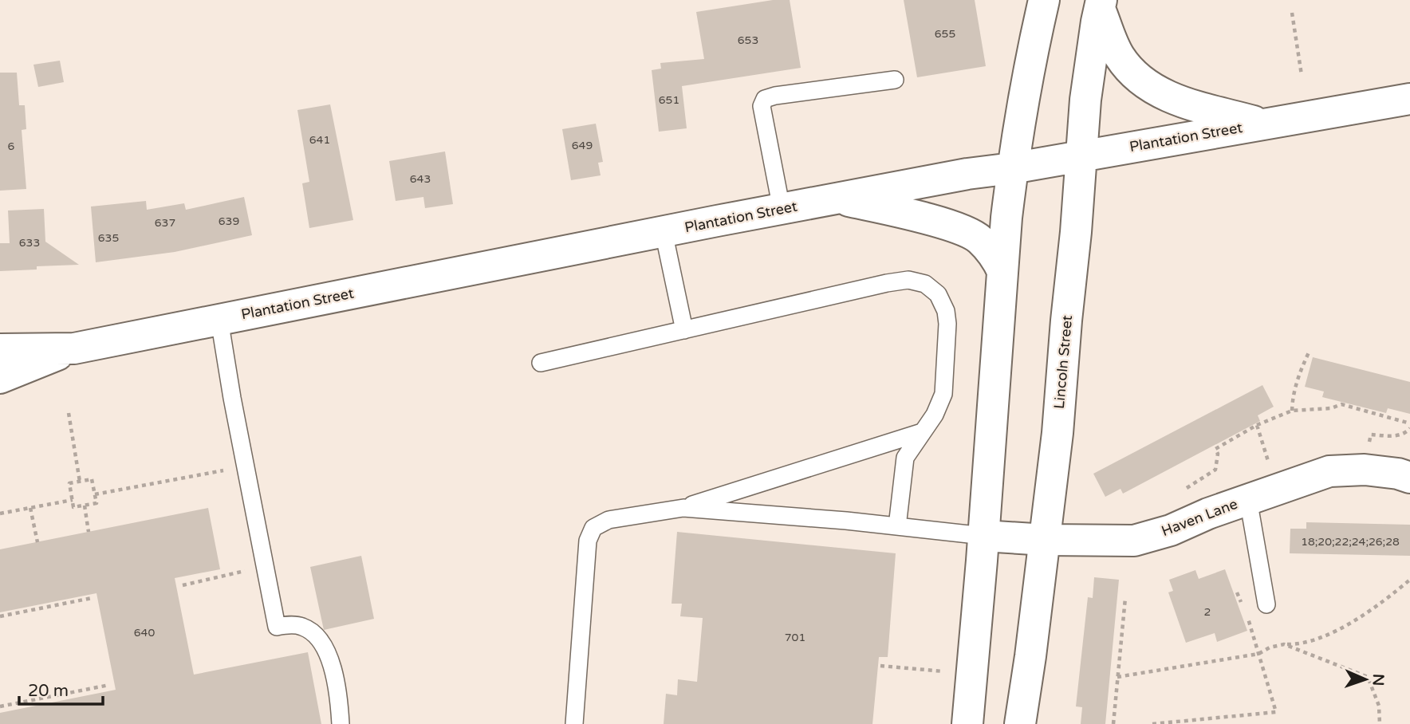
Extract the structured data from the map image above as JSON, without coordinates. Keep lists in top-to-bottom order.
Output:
{
  "streets": {
    "main road": ["Plantation Street", "Lincoln Street", "Haven Lane"]
  },
  "crossings": [
    ["Plantation Street", "Lincoln Street"],
    ["Lincoln Street", "Haven Lane"]
  ],
  "house_numbers": [
    "655",
    "653",
    "651",
    "641",
    "649",
    "6",
    "643",
    "639",
    "637",
    "635",
    "633",
    "18;20;22;24;26;28",
    "2",
    "640",
    "701"
  ],
  "scale_bar": "20 m",
  "north": "right"
}
